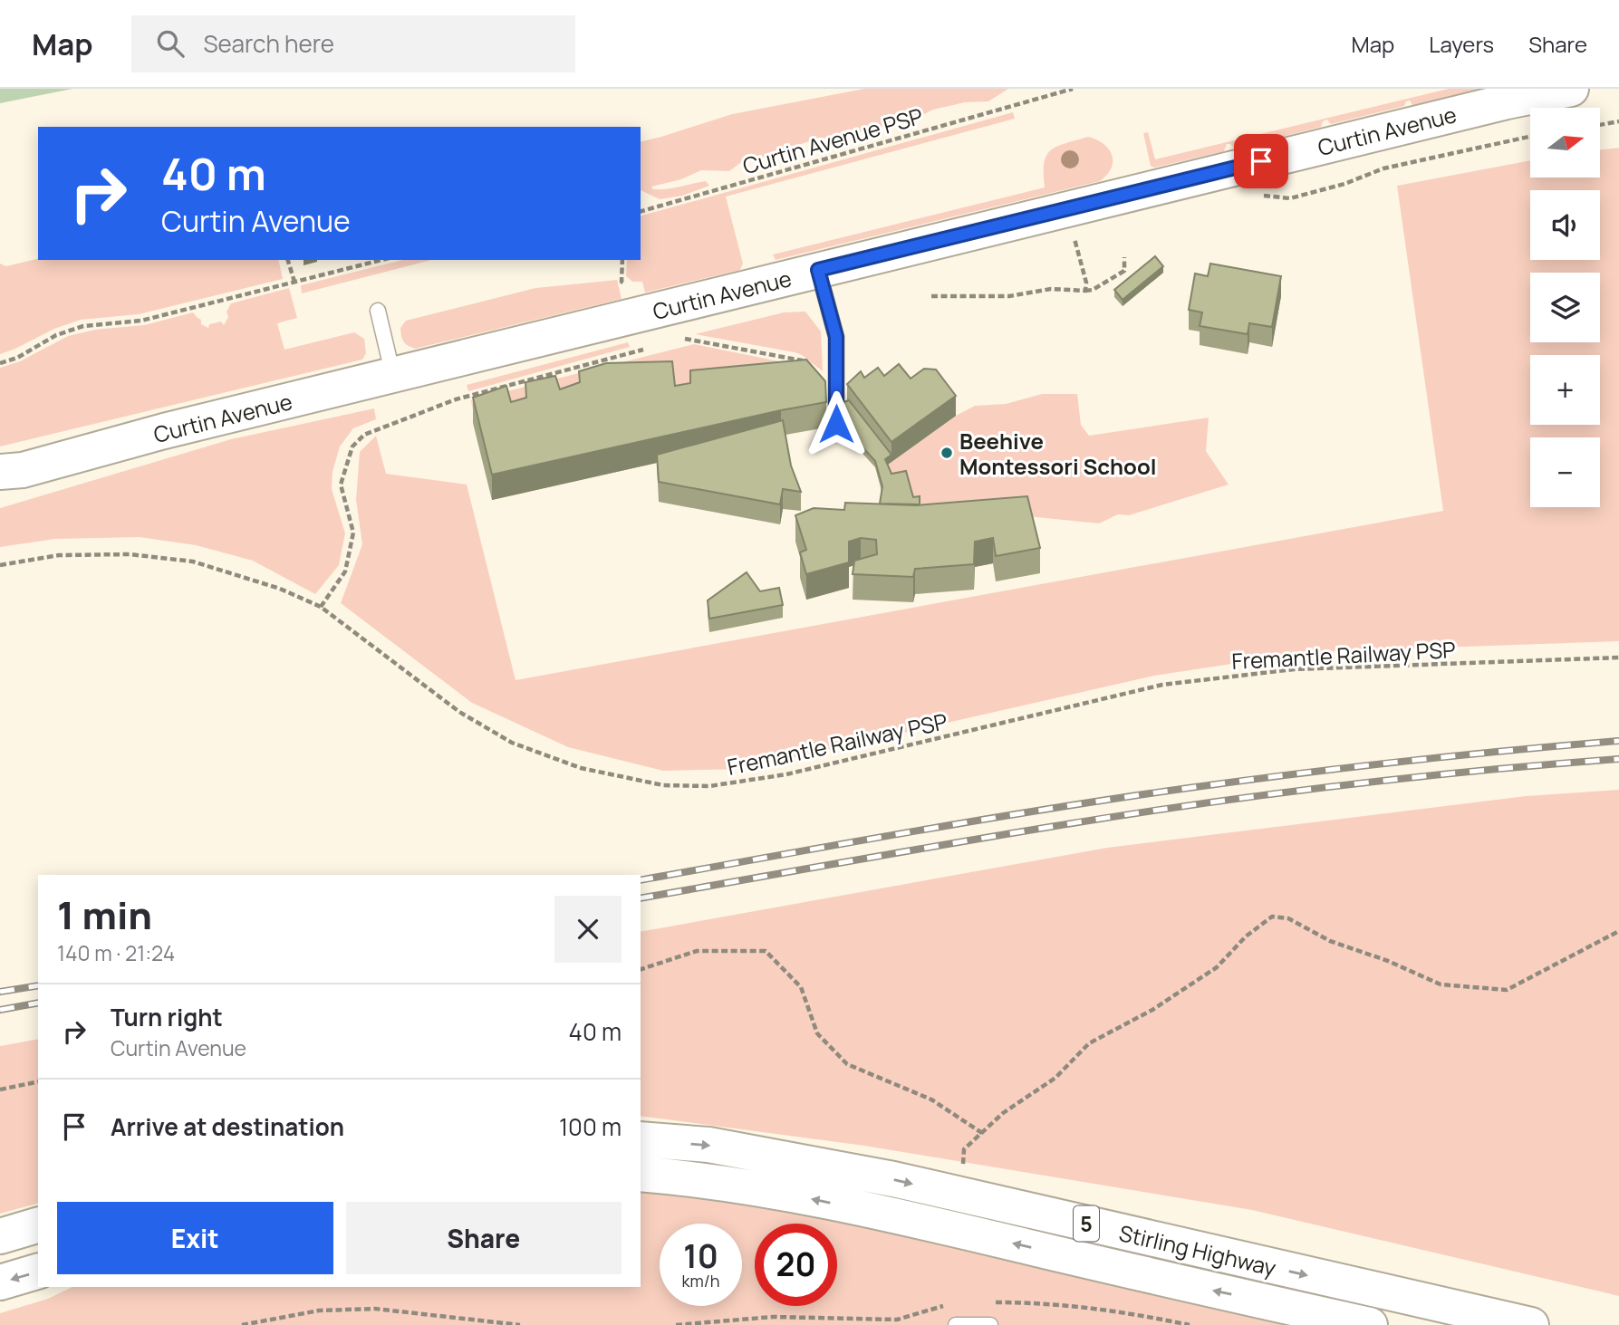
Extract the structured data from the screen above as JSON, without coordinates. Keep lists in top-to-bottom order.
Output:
{
  "streets": {
    "main road": ["Curtin Avenue", "5", "Stirling Highway"],
    "path": ["Curtin Avenue PSP", "Fremantle Railway PSP"]
  },
  "places": ["Beehive Montessori School"],
  "north": "right",
  "page": {
    "header": "Map",
    "search": "Search here",
    "nav": ["Map", "Layers", "Share"],
    "map_buttons": ["+", "−"],
    "turn": ["40 m", "Curtin Avenue"],
    "heading": ["1 min", "140 m · 21:24"],
    "list": [
      {
        "name": "Turn right",
        "note": "Curtin Avenue",
        "value": "40 m"
      },
      {
        "name": "Arrive at destination",
        "value": "100 m"
      }
    ],
    "buttons": ["Exit", "Share"],
    "speed": "10 km/h",
    "limit": "20"
  }
}
